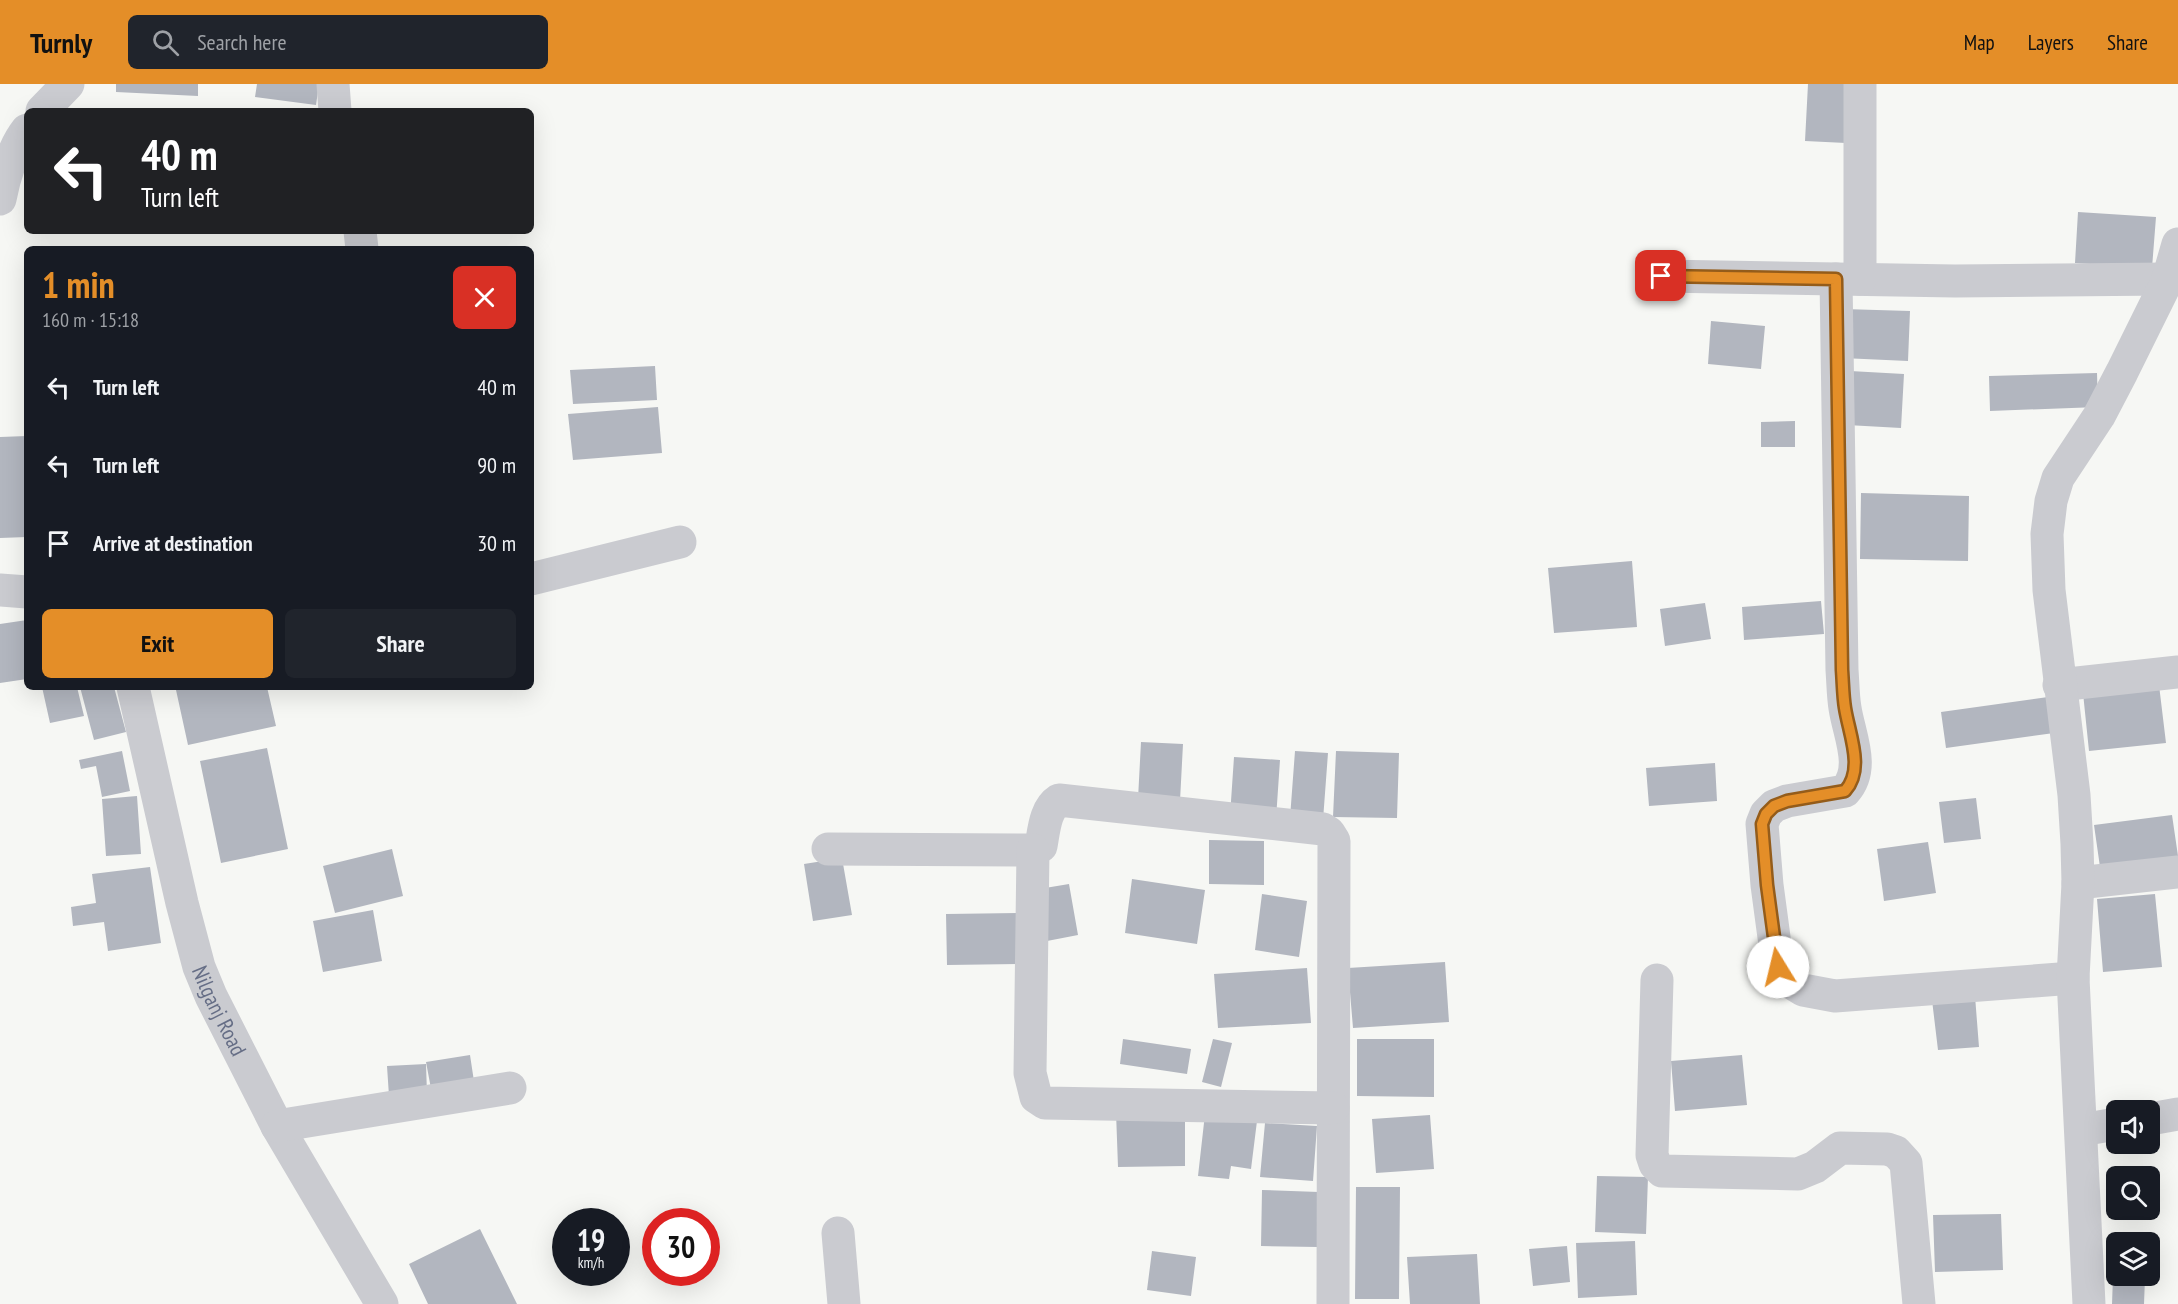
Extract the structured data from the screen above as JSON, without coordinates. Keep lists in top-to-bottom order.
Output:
{
  "streets": {
    "street": ["Nilganj Road"]
  },
  "page": {
    "header": "Turnly",
    "search": "Search here",
    "nav": ["Map", "Layers", "Share"],
    "turn": ["40 m", "Turn left"],
    "heading": ["1 min", "160 m · 15:18"],
    "list": [
      {
        "name": "Turn left",
        "value": "40 m"
      },
      {
        "name": "Turn left",
        "value": "90 m"
      },
      {
        "name": "Arrive at destination",
        "value": "30 m"
      }
    ],
    "buttons": ["Exit", "Share"],
    "speed": "19 km/h",
    "limit": "30"
  }
}
